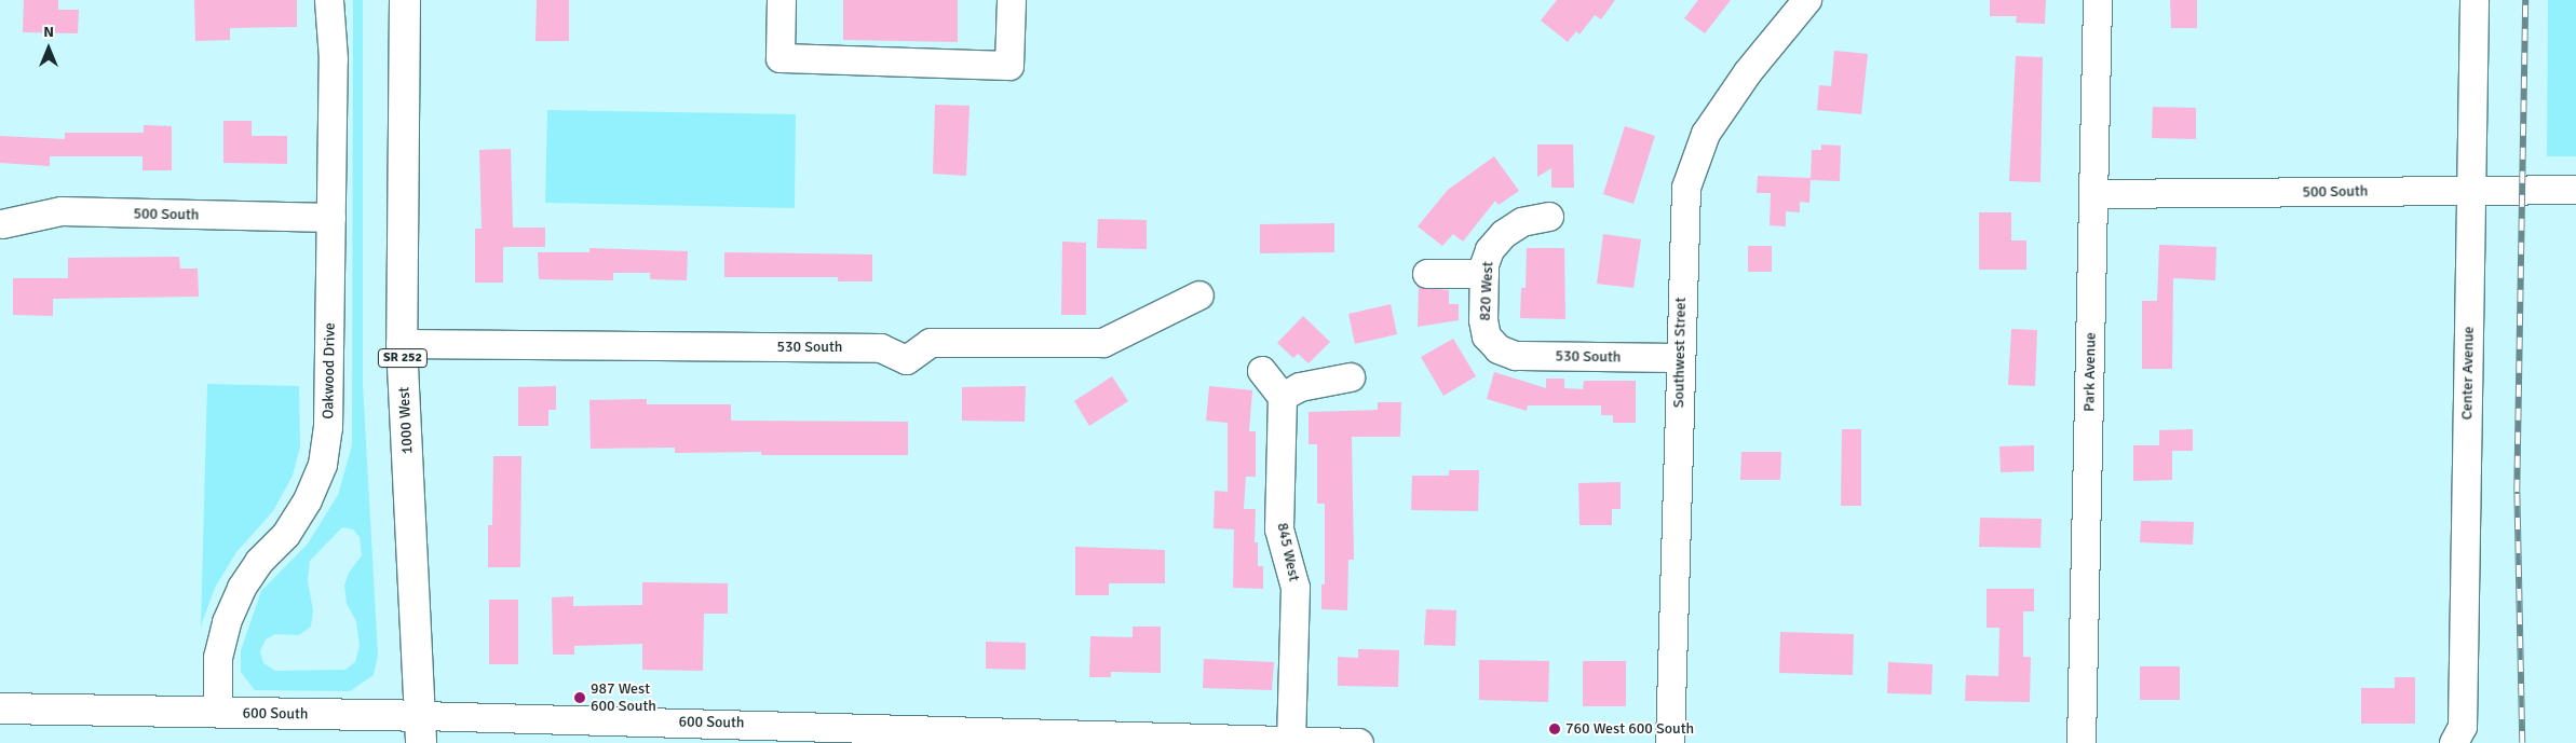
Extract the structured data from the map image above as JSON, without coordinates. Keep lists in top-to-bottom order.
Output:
{
  "streets": {
    "main road": ["SR 252", "1000 West", "600 South"],
    "street": [
      "500 South",
      "820 West",
      "530 South",
      "Southwest Street",
      "Oakwood Drive",
      "Park Avenue",
      "Center Avenue",
      "845 West"
    ]
  },
  "crossings": [
    ["500 South", "Oakwood Drive"],
    ["500 South", "Park Avenue"],
    ["500 South", "Center Avenue"],
    ["820 West", "530 South"],
    ["530 South", "Southwest Street"],
    ["530 South", "1000 West"],
    ["Oakwood Drive", "600 South"],
    ["1000 West", "600 South"],
    ["845 West", "600 South"]
  ],
  "places": ["987 West 600 South", "760 West 600 South"],
  "north": "top"
}
